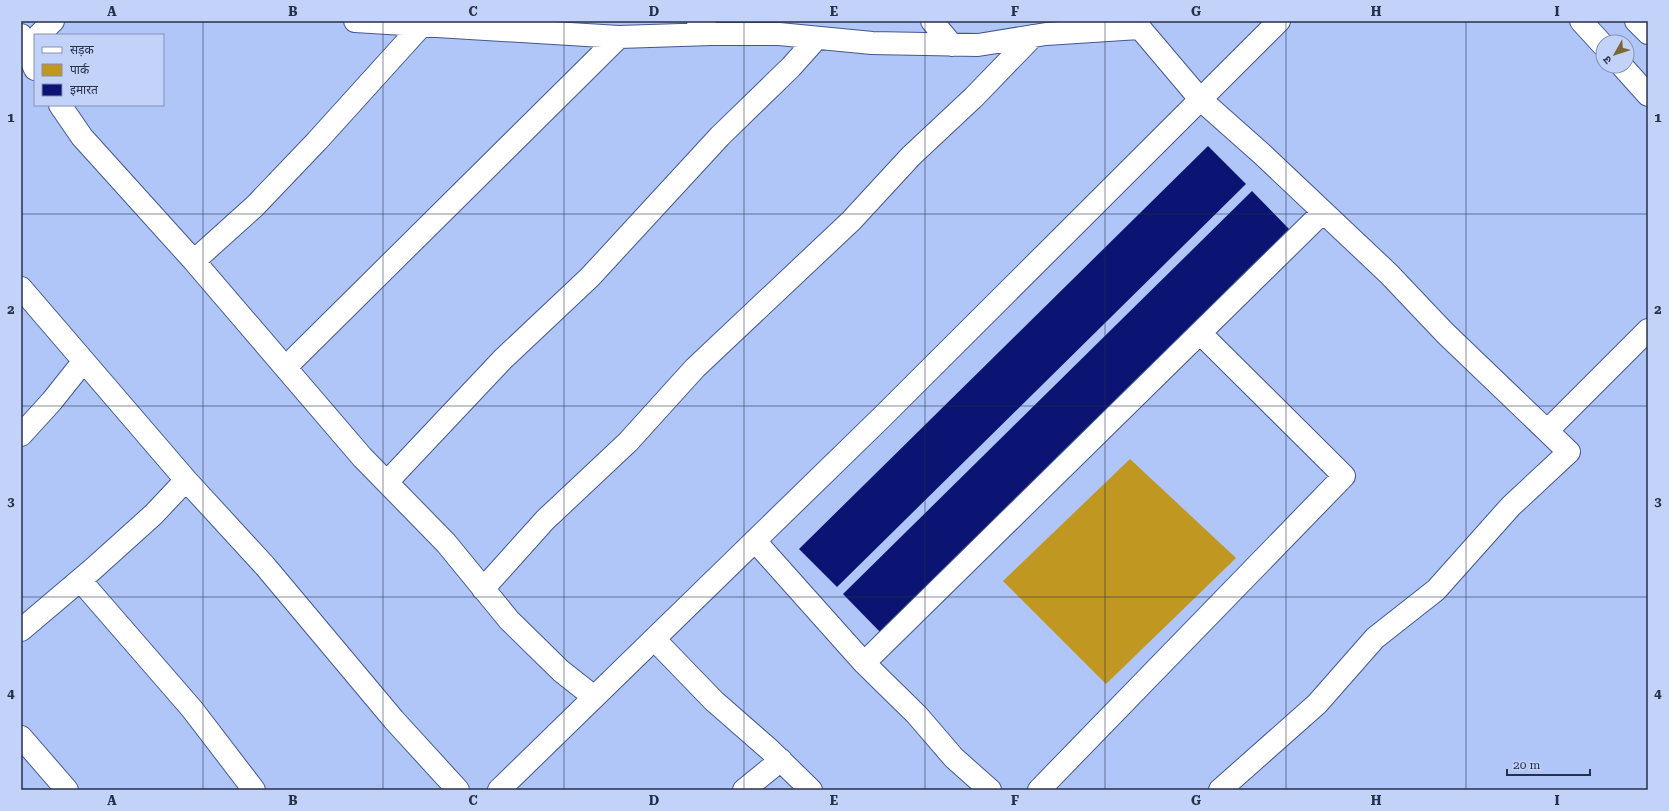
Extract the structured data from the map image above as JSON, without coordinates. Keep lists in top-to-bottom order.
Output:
{
  "legend": ["सड़क", "पार्क", "इमारत"],
  "scale_bar": "20 m",
  "north": "bottom left",
  "grid": {
    "columns": [
      "A",
      "B",
      "C",
      "D",
      "E",
      "F",
      "G",
      "H",
      "I"
    ],
    "rows": [
      "1",
      "2",
      "3",
      "4"
    ]
  }
}
